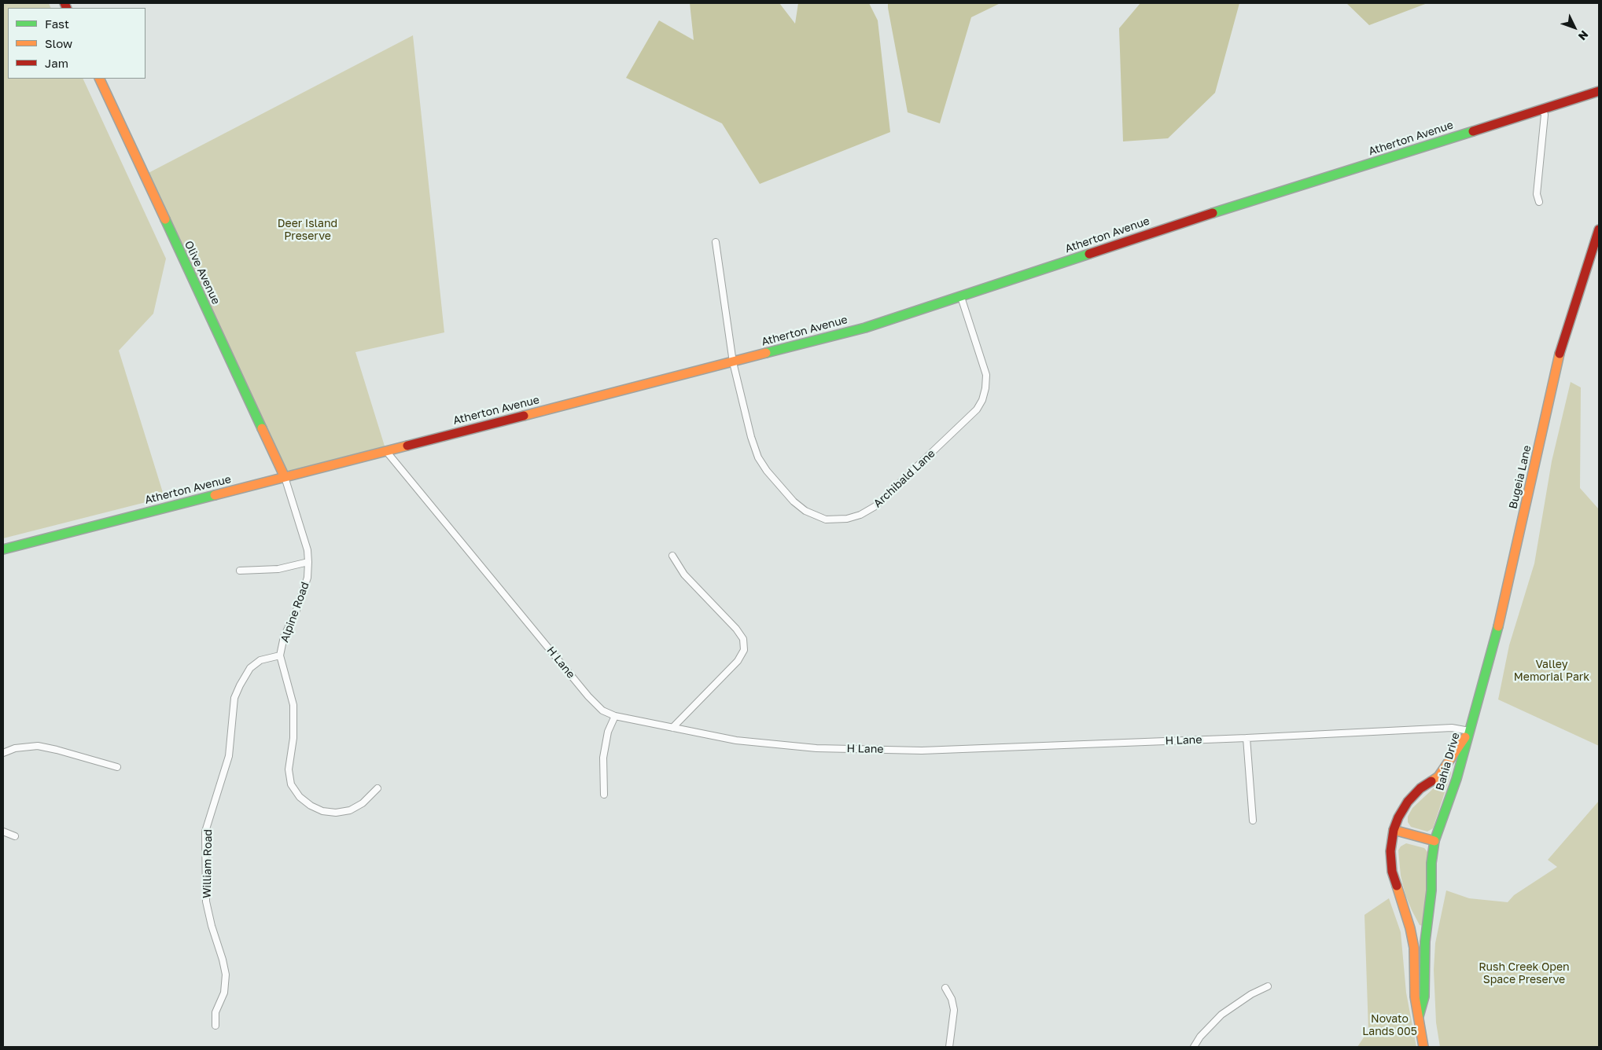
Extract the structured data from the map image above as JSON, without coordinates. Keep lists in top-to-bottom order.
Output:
{
  "streets": {
    "main road": [
      "Atherton Avenue",
      "Olive Avenue",
      "Bugeia Lane",
      "Bahia Drive"
    ],
    "street": [
      "Archibald Lane",
      "Alpine Road",
      "H Lane",
      "William Road"
    ]
  },
  "crossings": [
    ["Atherton Avenue", "Olive Avenue"],
    ["Atherton Avenue", "Archibald Lane"],
    ["Atherton Avenue", "Alpine Road"],
    ["Atherton Avenue", "H Lane"],
    ["Olive Avenue", "Alpine Road"],
    ["Bugeia Lane", "H Lane"],
    ["Bugeia Lane", "Bahia Drive"],
    ["Alpine Road", "William Road"],
    ["H Lane", "Bahia Drive"]
  ],
  "parks": [
    "Deer Island Preserve",
    "Valley Memorial Park",
    "Rush Creek Open Space Preserve",
    "Novato Lands 005"
  ],
  "legend": ["Fast", "Slow", "Jam"],
  "north": "bottom right"
}
